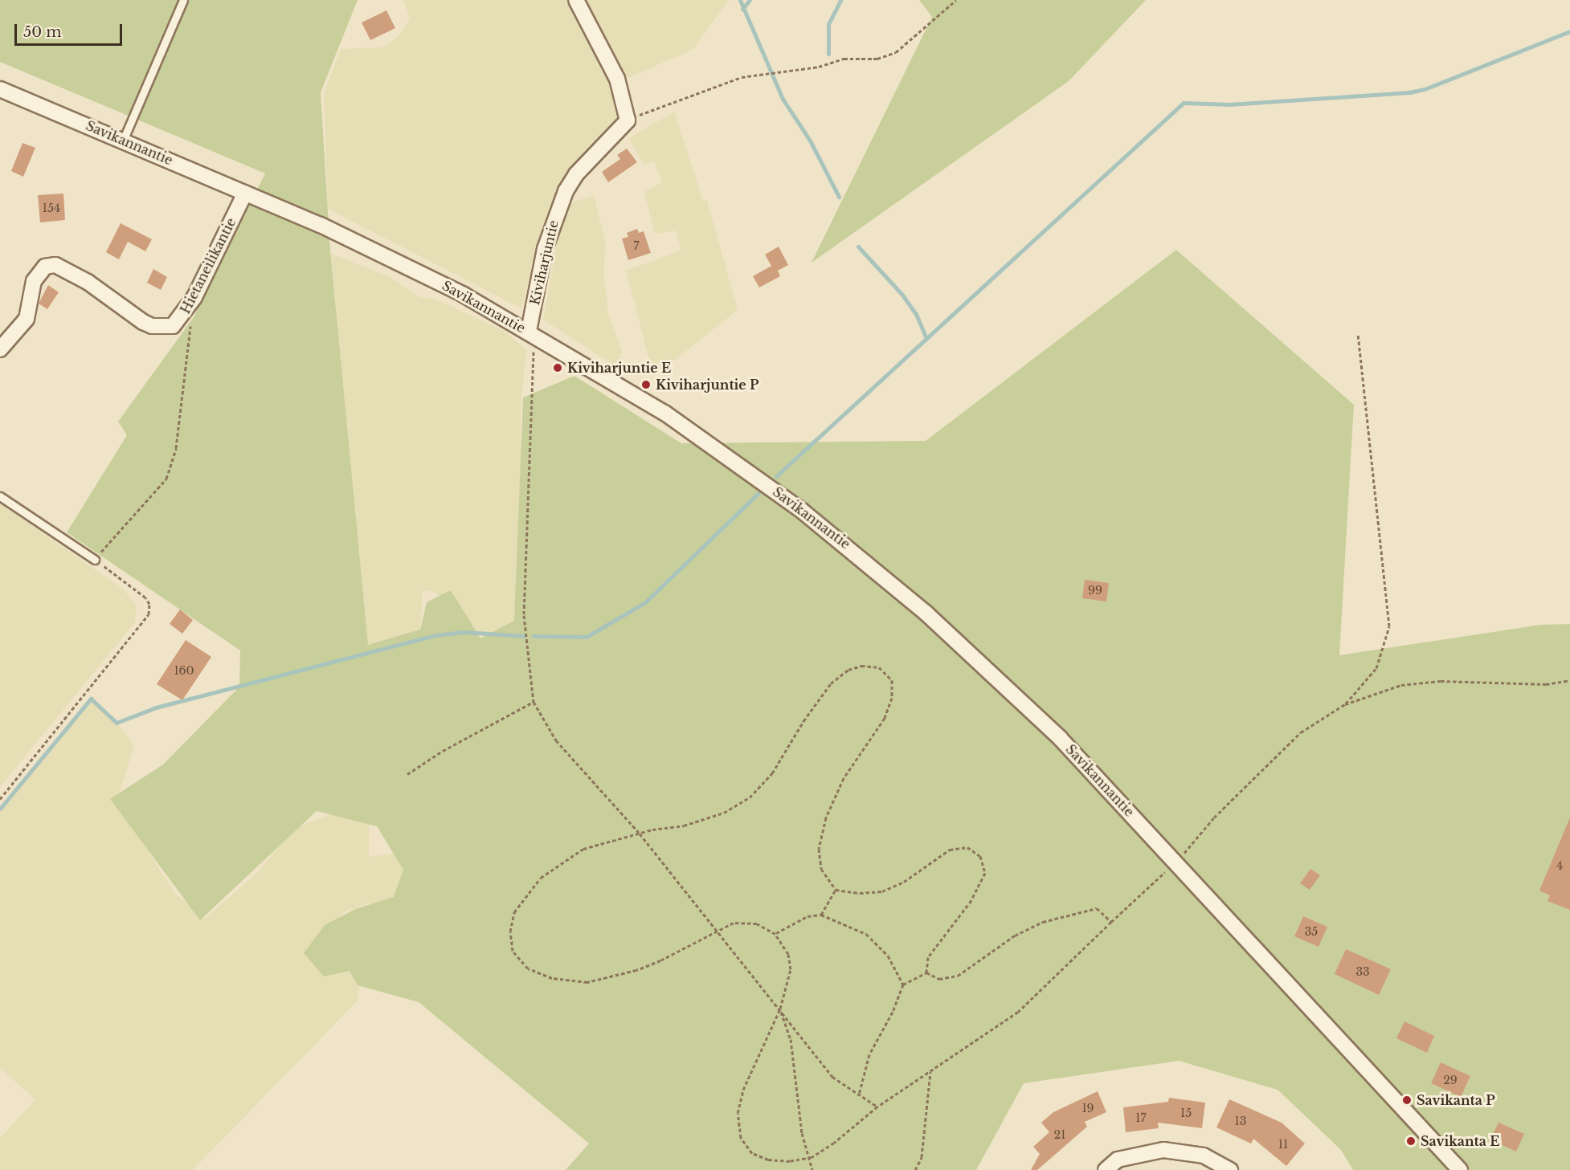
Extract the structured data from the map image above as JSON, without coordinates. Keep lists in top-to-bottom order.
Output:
{
  "streets": {
    "street": ["Savikannantie", "Kiviharjuntie", "Hietaneilikantie"]
  },
  "crossings": [
    ["Savikannantie", "Kiviharjuntie"],
    ["Savikannantie", "Hietaneilikantie"]
  ],
  "places": [
    "Kiviharjuntie E",
    "Kiviharjuntie P",
    "Savikanta P",
    "Savikanta E"
  ],
  "house_numbers": [
    "154",
    "7",
    "99",
    "160",
    "4",
    "35",
    "33",
    "29",
    "19",
    "15",
    "17",
    "13",
    "21",
    "11"
  ],
  "scale_bar": "50 m"
}
